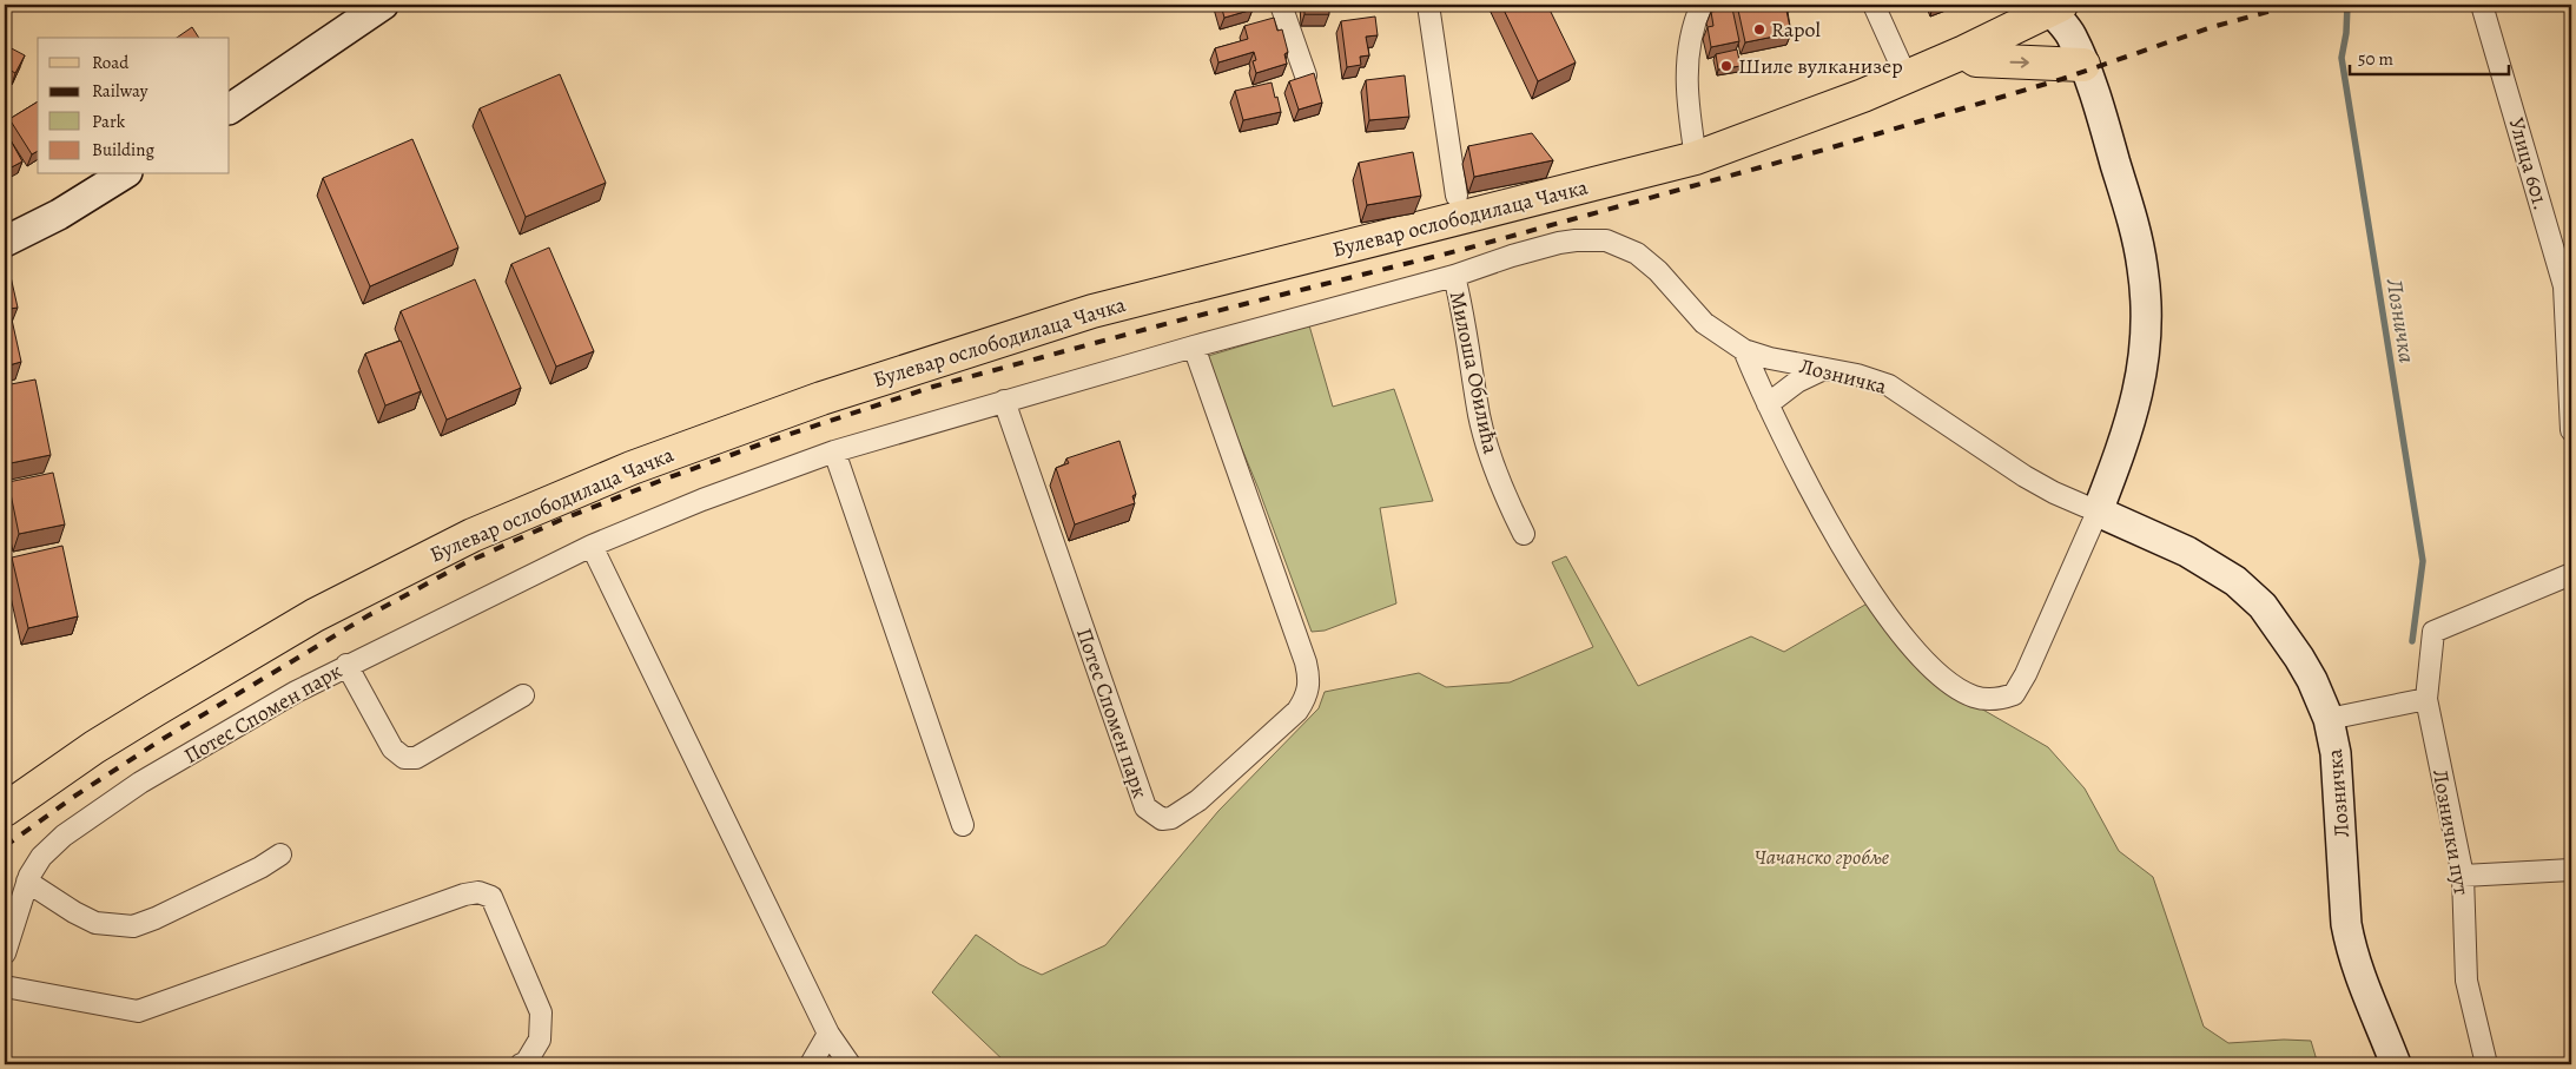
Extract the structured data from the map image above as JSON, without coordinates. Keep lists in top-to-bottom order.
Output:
{
  "streets": {
    "main road": ["Булевар ослободилаца Чачка"],
    "street": [
      "Улица 601.",
      "Милоша Обилића",
      "Лозничка",
      "Потес Спомен парк",
      "Лознички пут"
    ]
  },
  "crossings": [
    ["Булевар ослободилаца Чачка", "Лозничка"],
    ["Милоша Обилића", "Лозничка"],
    ["Милоша Обилића", "Потес Спомен парк"],
    ["Лозничка", "Потес Спомен парк"]
  ],
  "water": ["Лозничка"],
  "parks": ["Чачанско гробље"],
  "places": ["Rapol", "Шиле вулканизер"],
  "legend": [
    "Road",
    "Railway",
    "Park",
    "Building"
  ],
  "scale_bar": "50 m"
}
